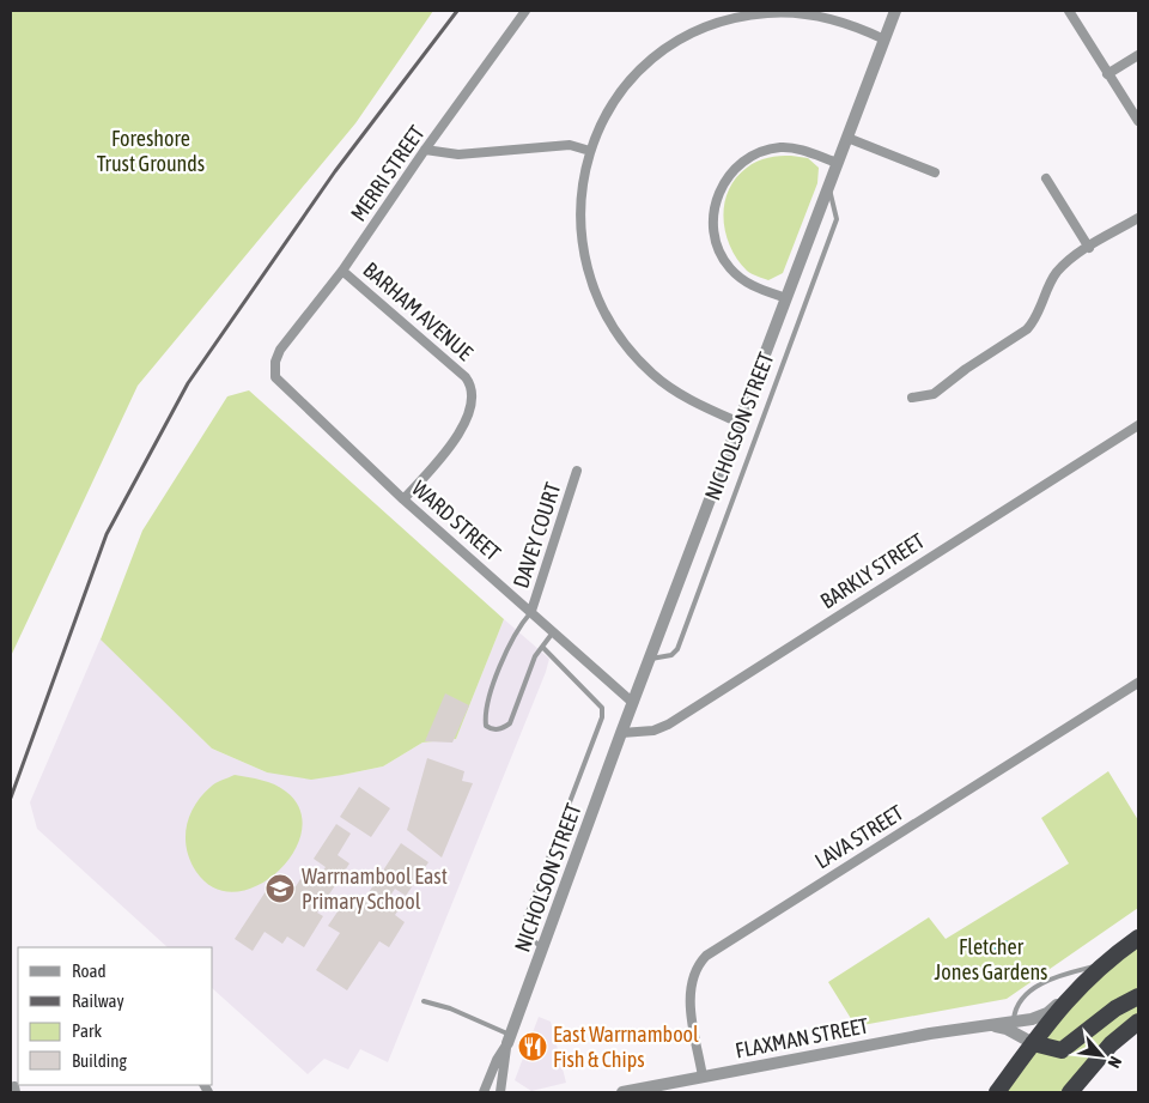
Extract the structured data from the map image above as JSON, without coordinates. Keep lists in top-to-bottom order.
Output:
{
  "streets": {
    "street": [
      "MERRI STREET",
      "BARHAM AVENUE",
      "NICHOLSON STREET",
      "WARD STREET",
      "DAVEY COURT",
      "BARKLY STREET",
      "LAVA STREET",
      "FLAXMAN STREET"
    ]
  },
  "crossings": [
    ["MERRI STREET", "BARHAM AVENUE"],
    ["MERRI STREET", "WARD STREET"],
    ["BARHAM AVENUE", "WARD STREET"],
    ["NICHOLSON STREET", "WARD STREET"],
    ["NICHOLSON STREET", "BARKLY STREET"],
    ["WARD STREET", "DAVEY COURT"],
    ["LAVA STREET", "FLAXMAN STREET"]
  ],
  "parks": ["Foreshore Trust Grounds", "Fletcher Jones Gardens"],
  "places": {
    "school or university": ["Warrnambool East Primary School"],
    "restaurant": ["East Warrnambool Fish & Chips"]
  },
  "legend": [
    "Road",
    "Railway",
    "Park",
    "Building"
  ],
  "north": "bottom right"
}
